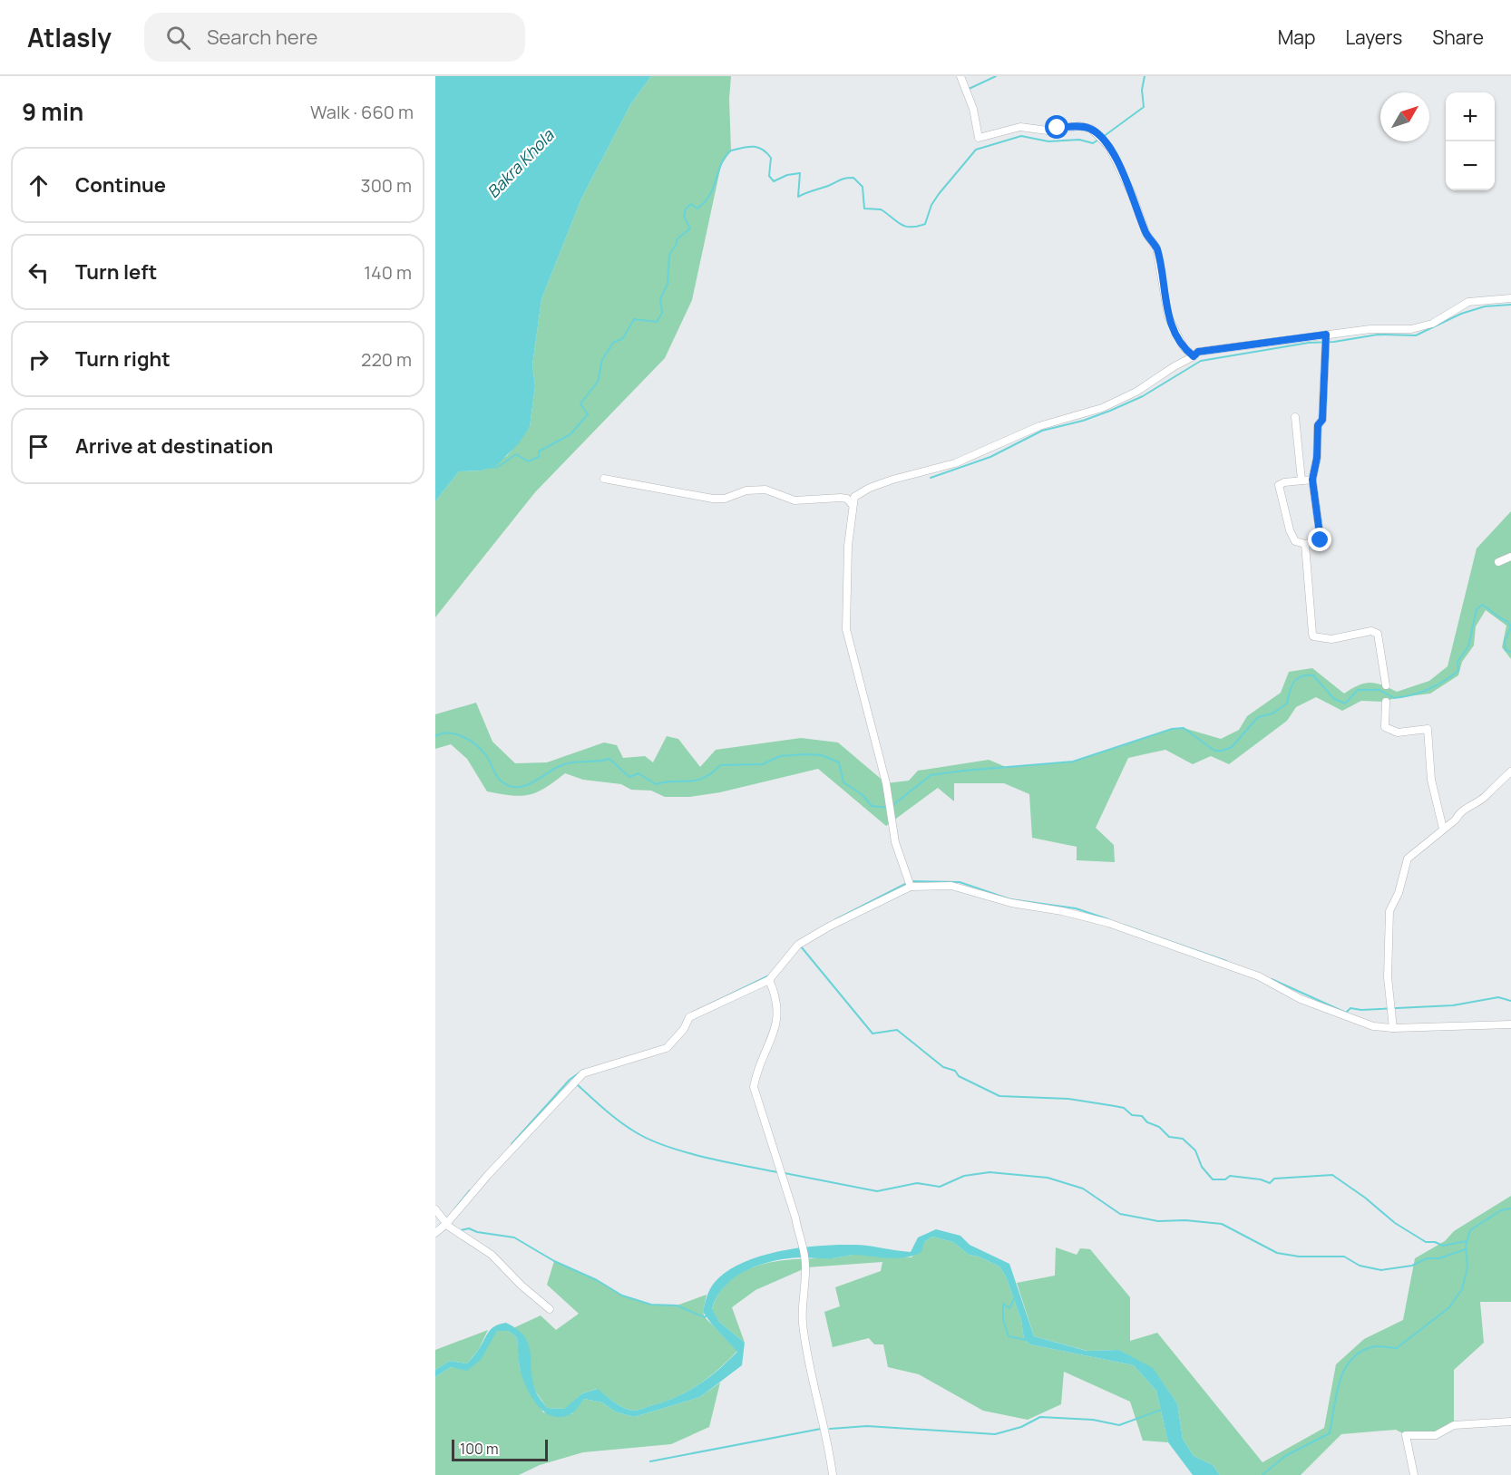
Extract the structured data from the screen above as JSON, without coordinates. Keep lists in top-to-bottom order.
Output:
{
  "water": ["Bakra Khola"],
  "scale_bar": "100 m",
  "north": "top right",
  "page": {
    "header": "Atlasly",
    "search": "Search here",
    "nav": ["Map", "Layers", "Share"],
    "heading": ["9 min", "Walk · 660 m"],
    "map_buttons": ["+", "−"],
    "list": [
      ["Continue", "300 m"],
      ["Turn left", "140 m"],
      ["Turn right", "220 m"],
      "Arrive at destination"
    ],
    "scale": "100 m"
  }
}
